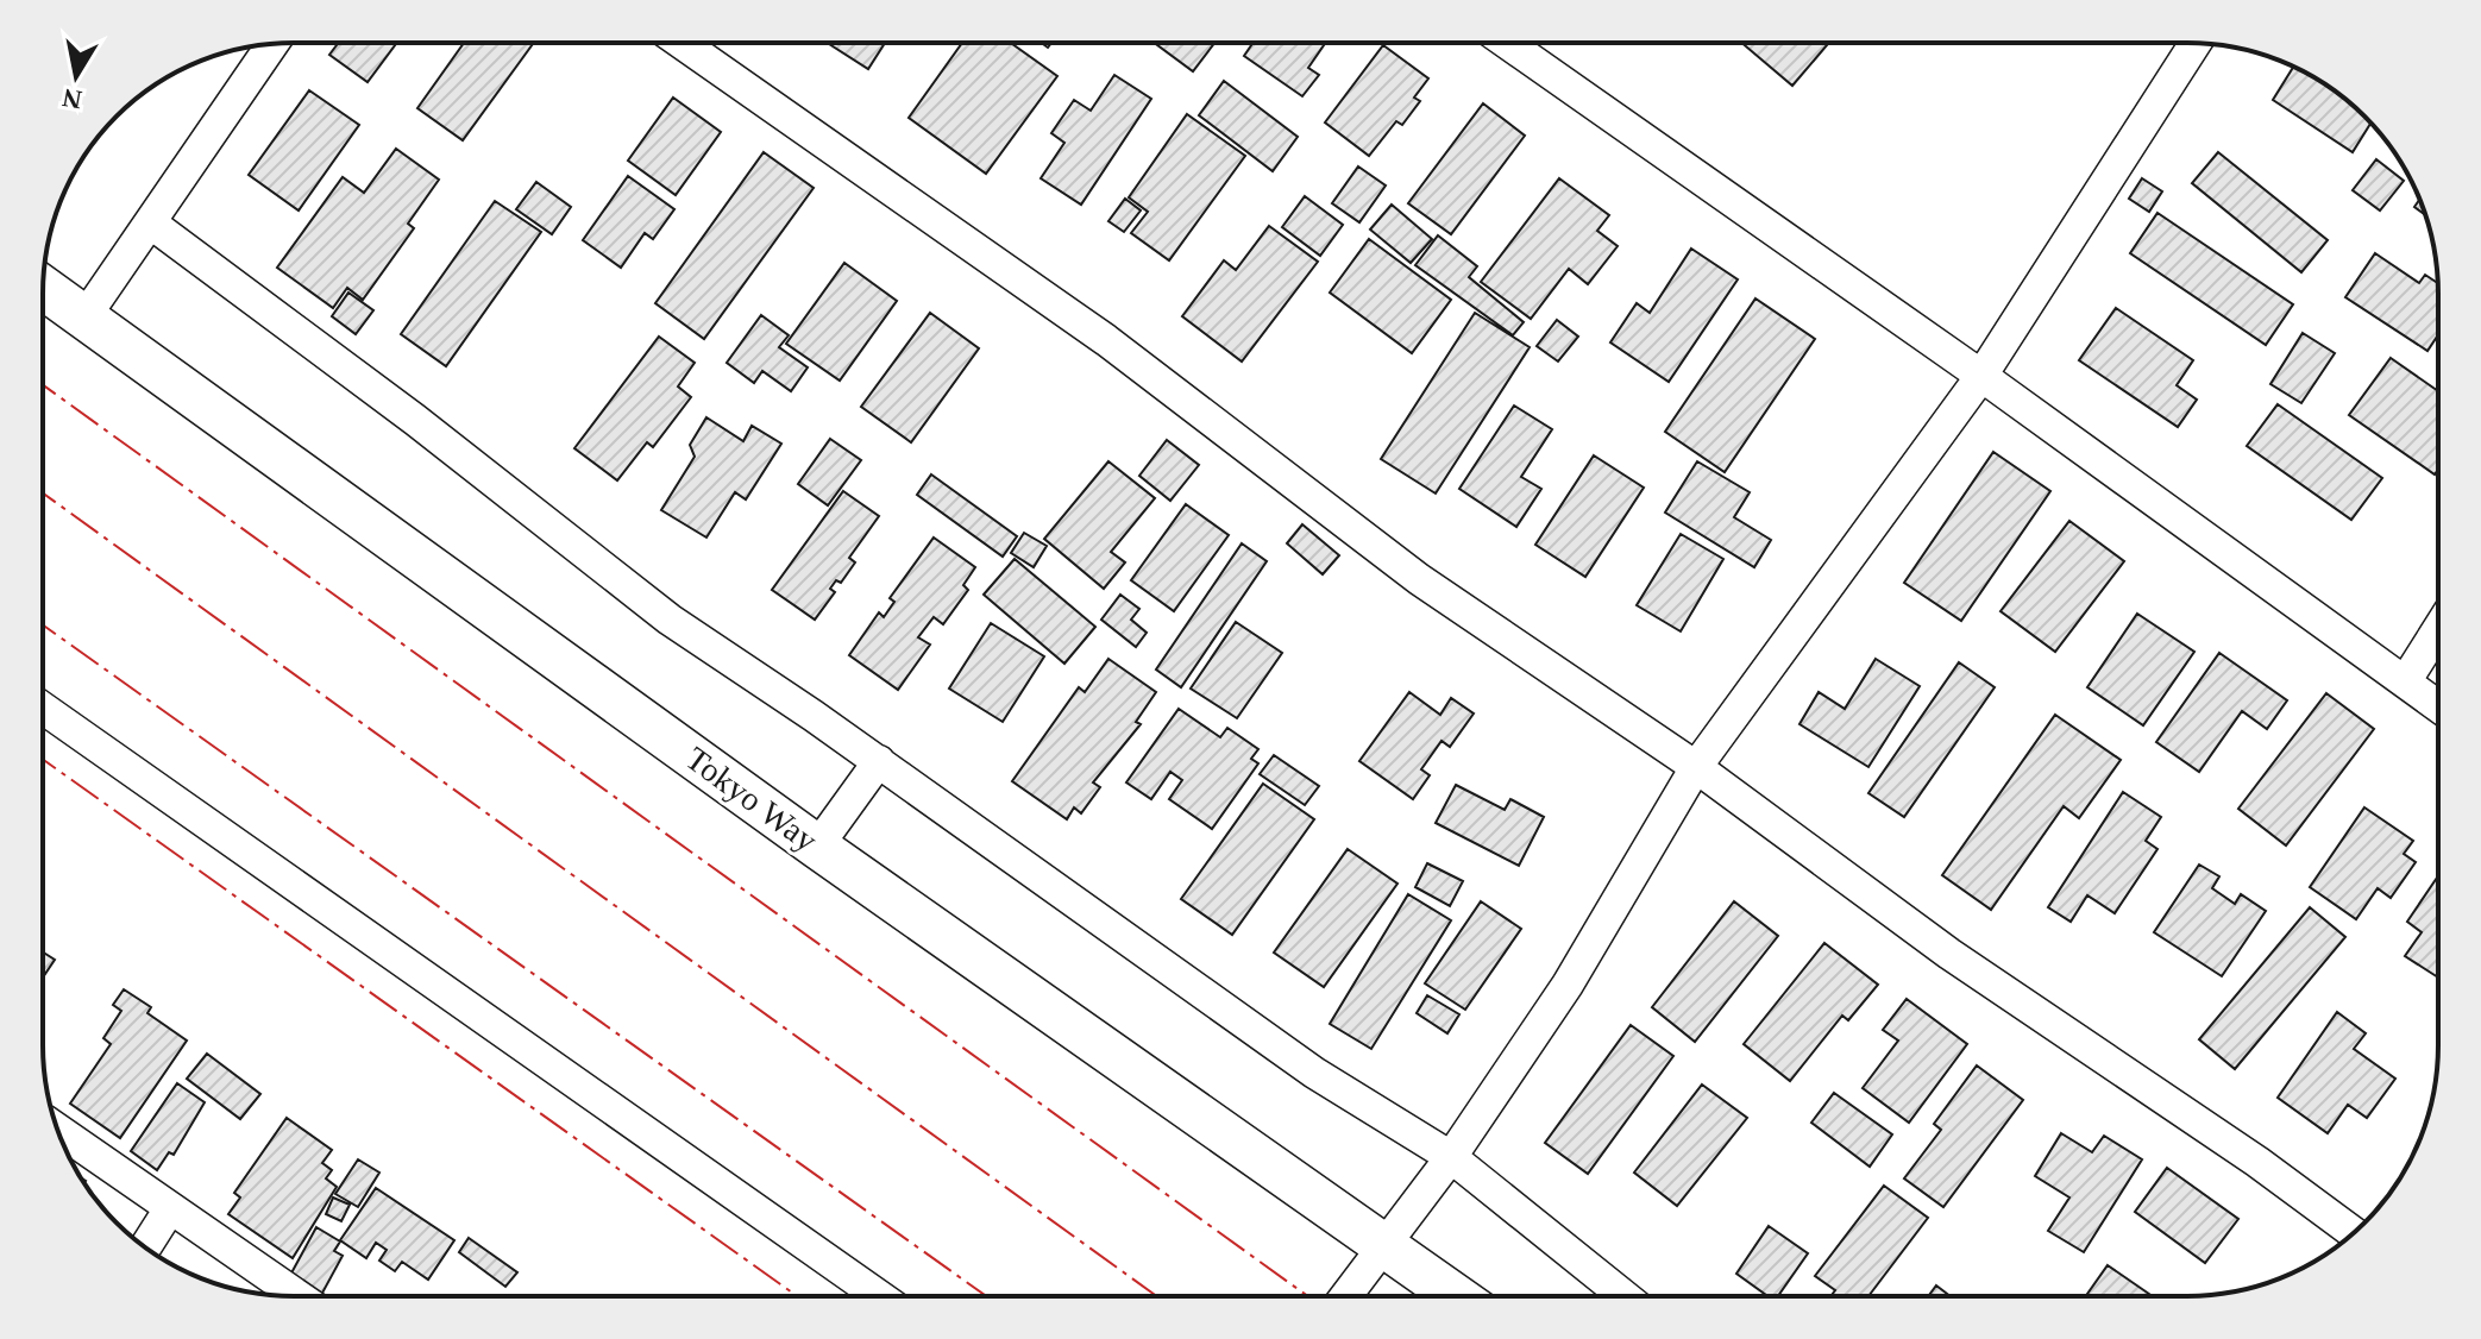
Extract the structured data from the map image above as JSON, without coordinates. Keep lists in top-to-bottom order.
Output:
{
  "streets": {
    "main road": ["Tokyo Way"]
  },
  "north": "bottom"
}
